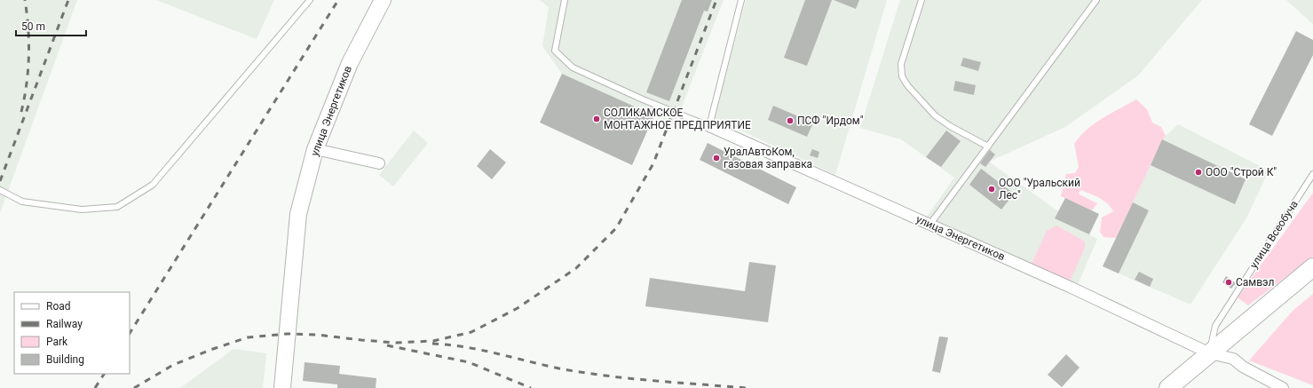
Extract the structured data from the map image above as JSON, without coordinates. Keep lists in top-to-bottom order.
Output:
{
  "streets": {
    "street": ["улица Энергетиков"],
    "lane": ["улица Всеобуча"]
  },
  "crossings": [
    ["улица Энергетиков", "улица Всеобуча"]
  ],
  "places": [
    "СОЛИКАМСКОЕ МОНТАЖНОЕ ПРЕДПРИЯТИЕ",
    "ПСФ \"Ирдом\"",
    "УралАвтоКом, газовая заправка",
    "ООО \"Строй К\"",
    "ООО \"Уральский Лес\"",
    "Самвэл"
  ],
  "legend": [
    "Road",
    "Railway",
    "Park",
    "Building"
  ],
  "scale_bar": "50 m"
}
